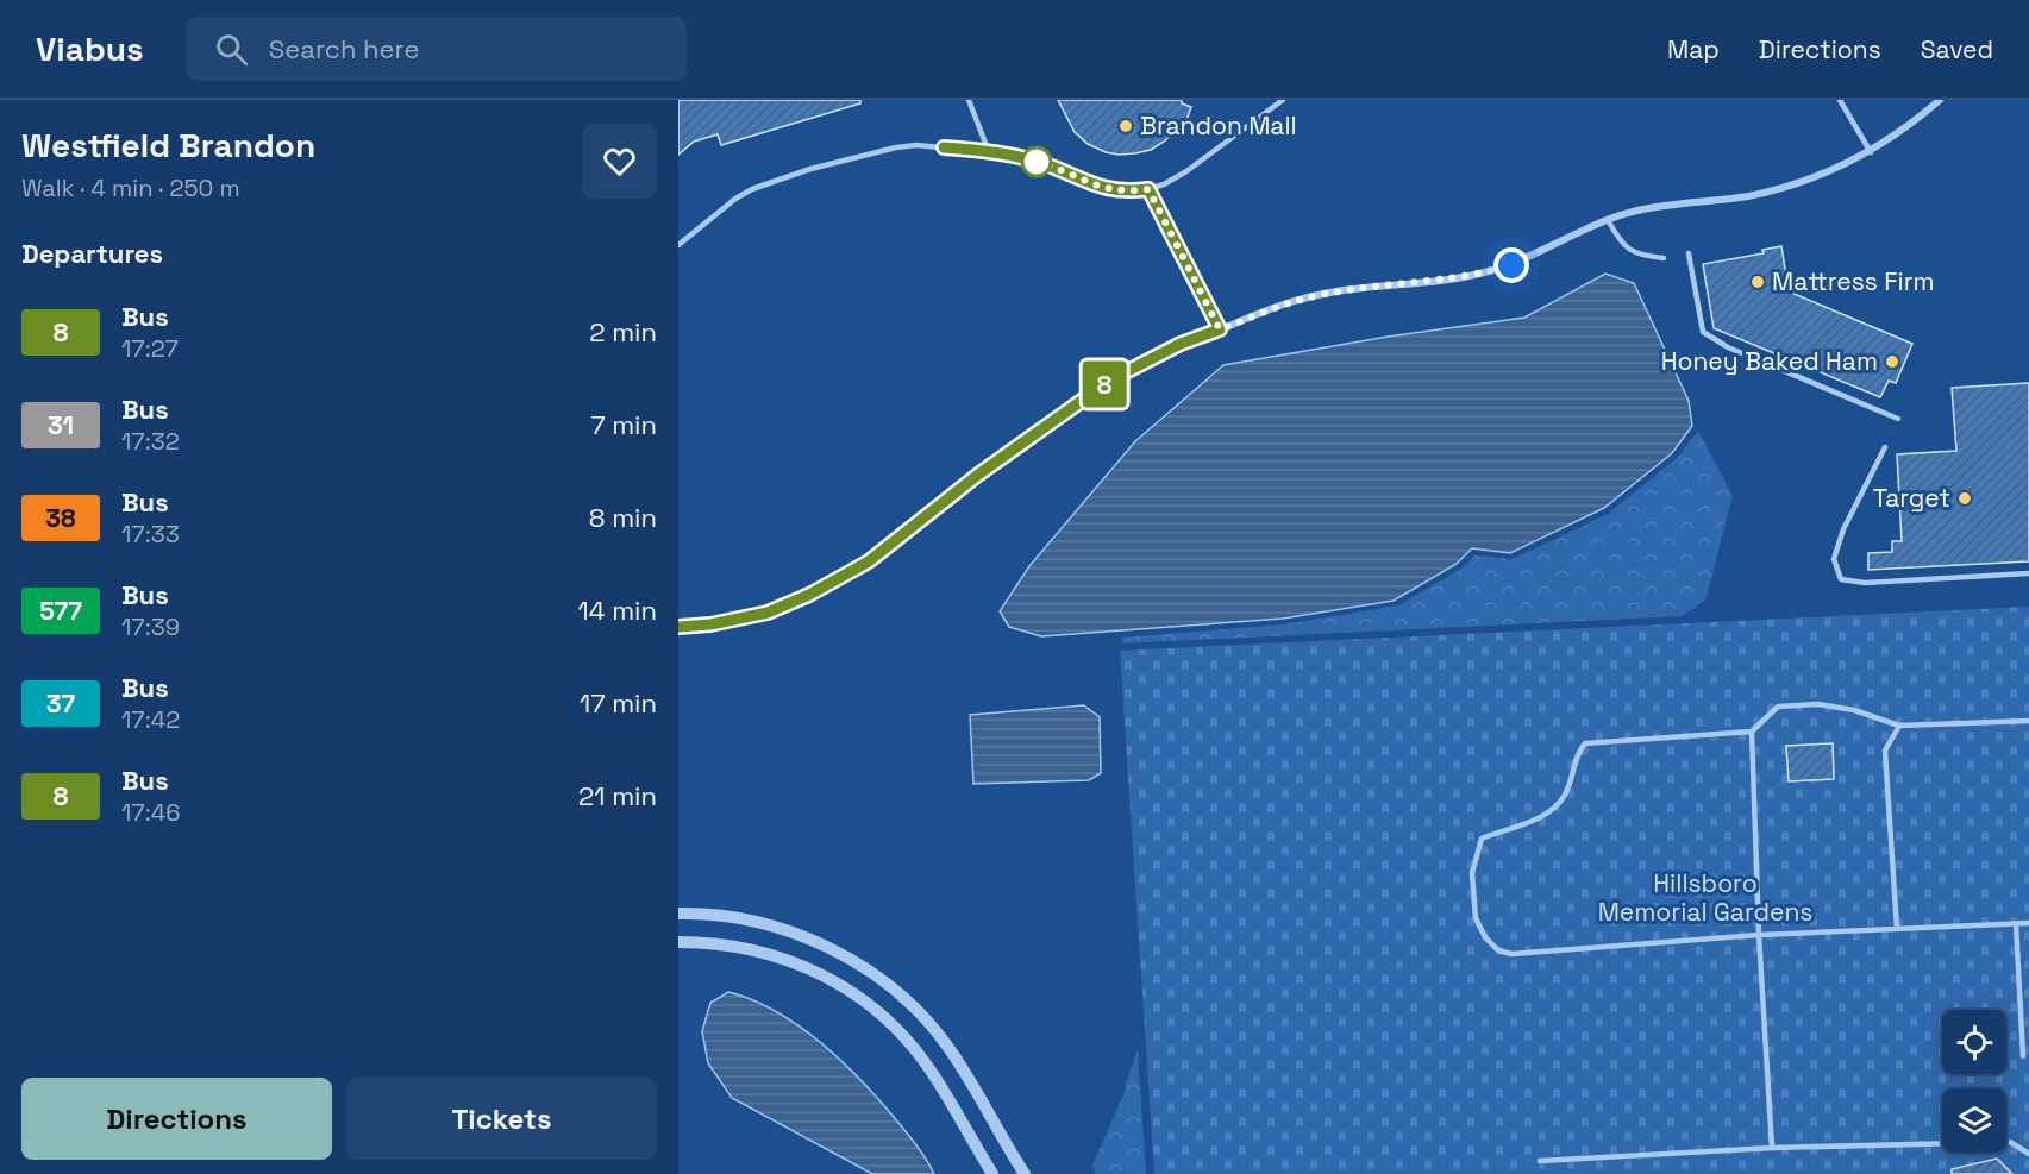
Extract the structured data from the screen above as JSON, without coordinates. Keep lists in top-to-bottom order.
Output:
{
  "parks": ["Hillsboro Memorial Gardens"],
  "places": [
    "Brandon Mall",
    "Mattress Firm",
    "Honey Baked Ham",
    "Target"
  ],
  "lines": ["bus line 8"],
  "page": {
    "header": "Viabus",
    "search": "Search here",
    "nav": ["Map", "Directions", "Saved"],
    "heading": [
      ["Westfield Brandon", "Walk · 4 min · 250 m"],
      "Departures"
    ],
    "on_map": "8",
    "list": [
      {
        "mark": "8",
        "name": "Bus",
        "note": "17:27",
        "value": "2 min"
      },
      {
        "mark": "31",
        "name": "Bus",
        "note": "17:32",
        "value": "7 min"
      },
      {
        "mark": "38",
        "name": "Bus",
        "note": "17:33",
        "value": "8 min"
      },
      {
        "mark": "577",
        "name": "Bus",
        "note": "17:39",
        "value": "14 min"
      },
      {
        "mark": "37",
        "name": "Bus",
        "note": "17:42",
        "value": "17 min"
      },
      {
        "mark": "8",
        "name": "Bus",
        "note": "17:46",
        "value": "21 min"
      }
    ],
    "buttons": ["Directions", "Tickets"]
  }
}
